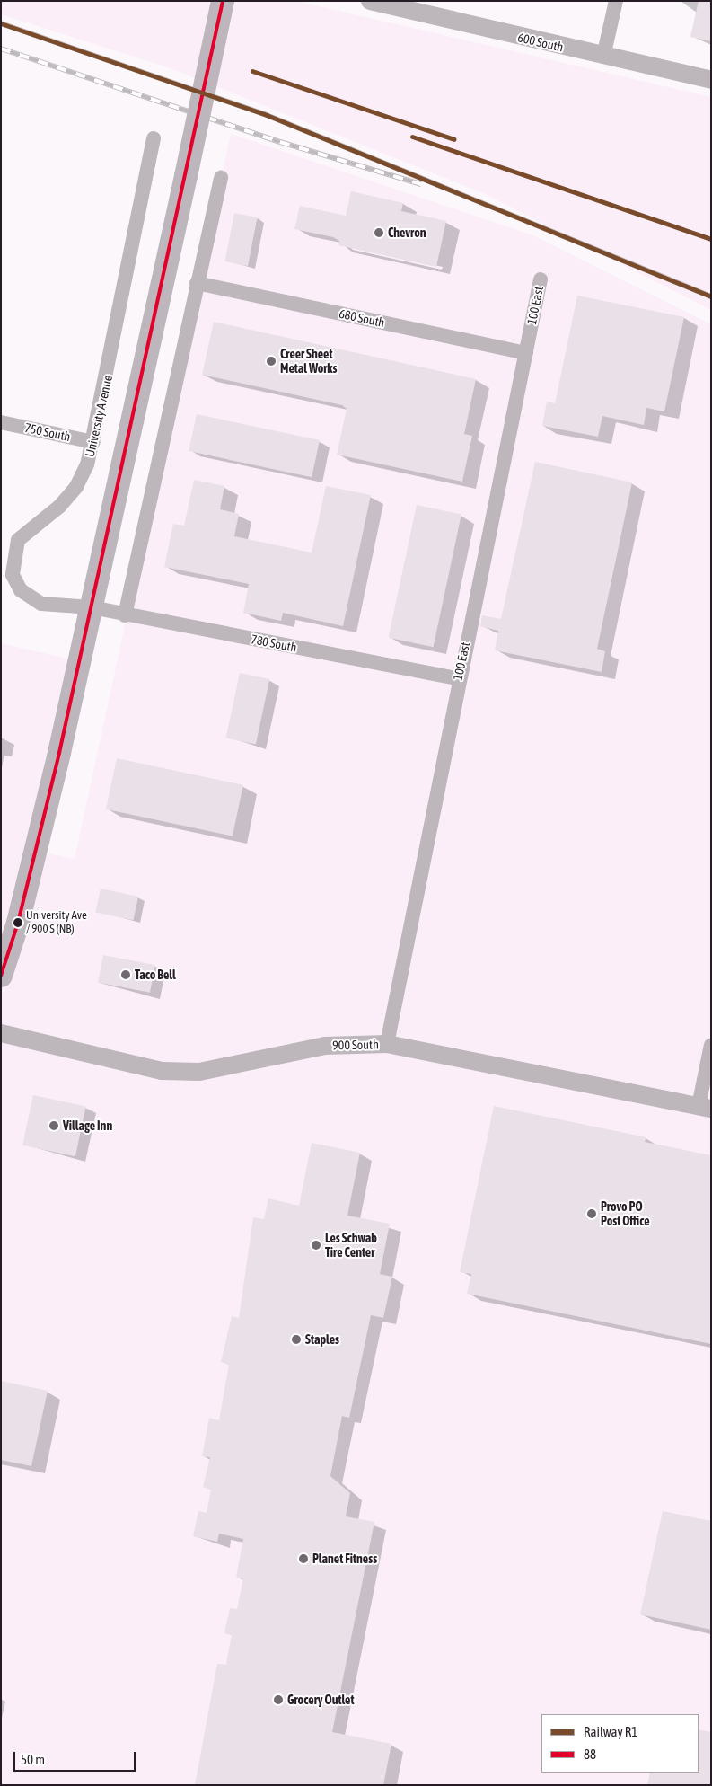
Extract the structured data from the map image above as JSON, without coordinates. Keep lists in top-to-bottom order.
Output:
{
  "streets": {
    "street": [
      "600 South",
      "100 East",
      "680 South",
      "University Avenue",
      "750 South",
      "780 South",
      "900 South"
    ]
  },
  "crossings": [
    ["100 East", "680 South"],
    ["100 East", "780 South"],
    ["100 East", "900 South"],
    ["University Avenue", "750 South"],
    ["University Avenue", "780 South"]
  ],
  "places": [
    "Chevron",
    "Creer Sheet Metal Works",
    "University Ave / 900 S (NB)",
    "Taco Bell",
    "Village Inn",
    "Provo PO Post Office",
    "Les Schwab Tire Center",
    "Staples",
    "Planet Fitness",
    "Grocery Outlet"
  ],
  "lines": ["transit line 88", "rail line R1"],
  "legend": ["Railway R1", "88"],
  "scale_bar": "50 m"
}
